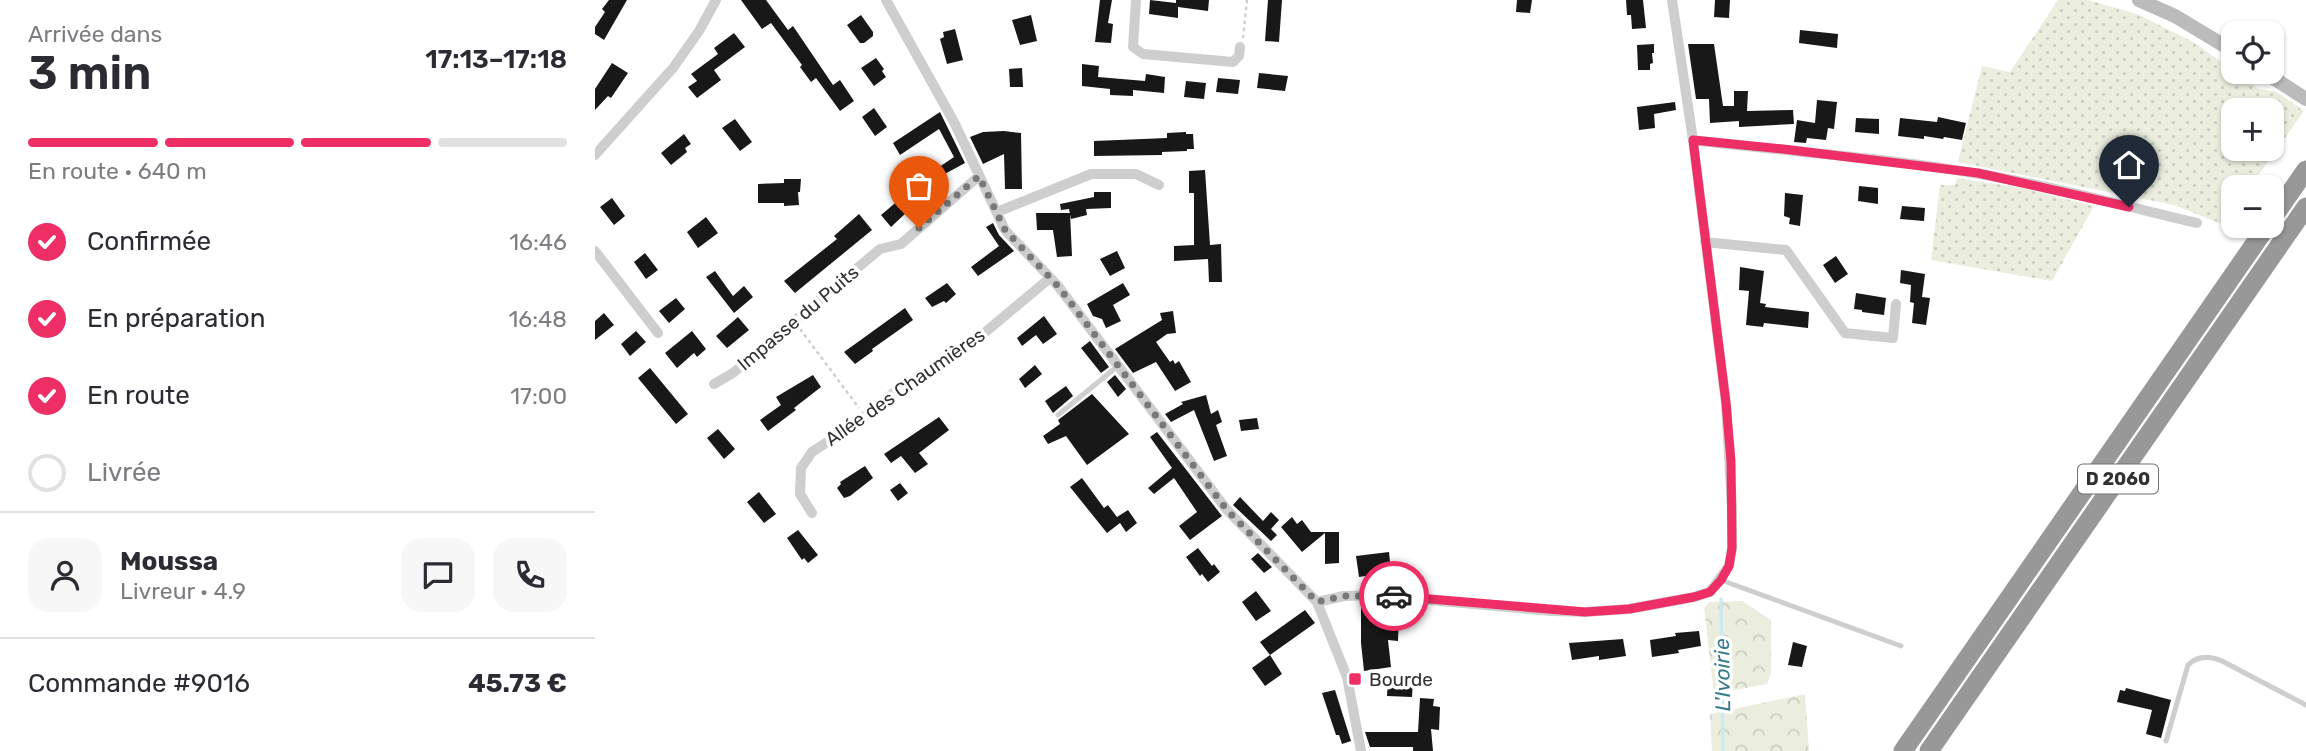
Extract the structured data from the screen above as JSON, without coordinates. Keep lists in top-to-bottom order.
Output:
{
  "streets": {
    "highway": ["D 2060"],
    "street": ["Impasse du Puits", "Allée des Chaumières"]
  },
  "water": ["L'Ivoirie"],
  "places": {
    "transit": ["Bourde"]
  },
  "page": {
    "heading": ["3 min", "Arrivée dans", "17:13–17:18"],
    "panel": [
      "Moussa",
      "Livreur · 4.9",
      "Commande #9016",
      "45.73 €"
    ],
    "map_buttons": ["+", "−"],
    "bar": "En route · 640 m",
    "list": [
      ["Confirmée", "16:46"],
      ["En préparation", "16:48"],
      ["En route", "17:00"],
      "Livrée"
    ]
  }
}
